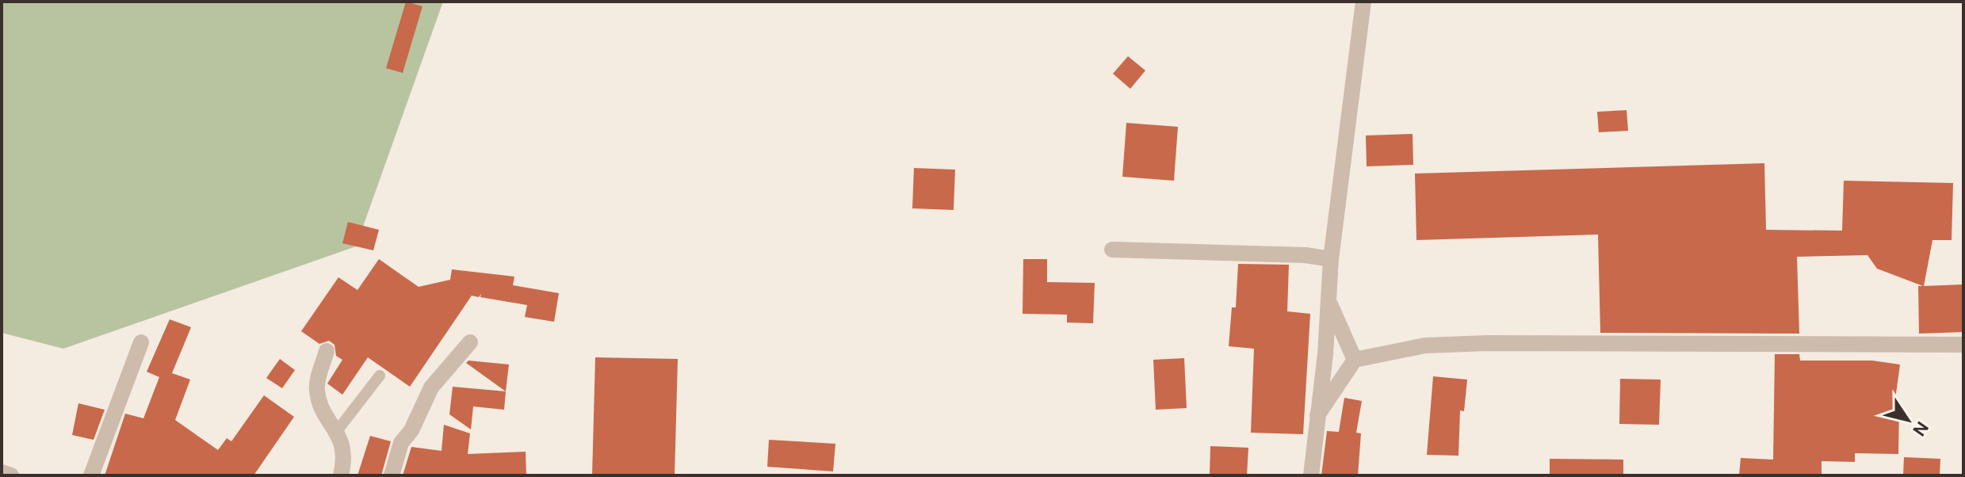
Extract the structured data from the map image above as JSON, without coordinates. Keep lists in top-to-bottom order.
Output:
{
  "north": "bottom right"
}
